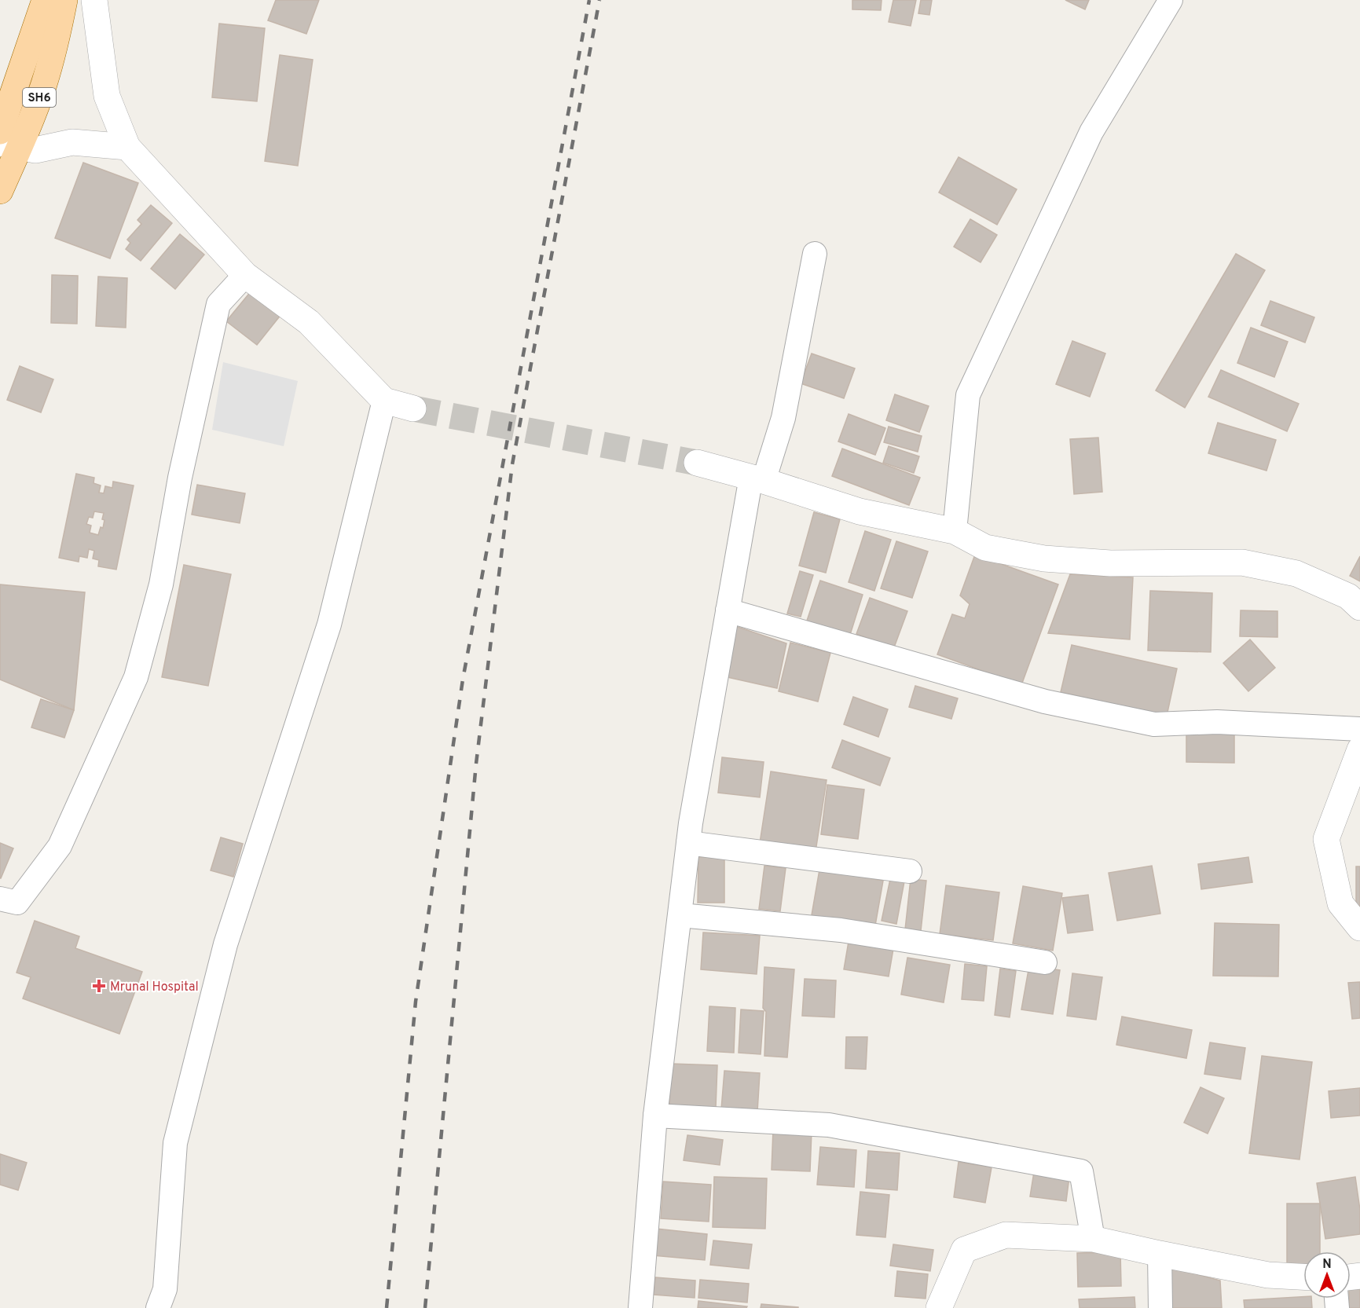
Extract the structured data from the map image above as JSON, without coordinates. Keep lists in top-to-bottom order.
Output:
{
  "streets": {
    "main road": ["SH6"]
  },
  "places": {
    "health": ["Mrunal Hospital"]
  },
  "north": "top"
}
